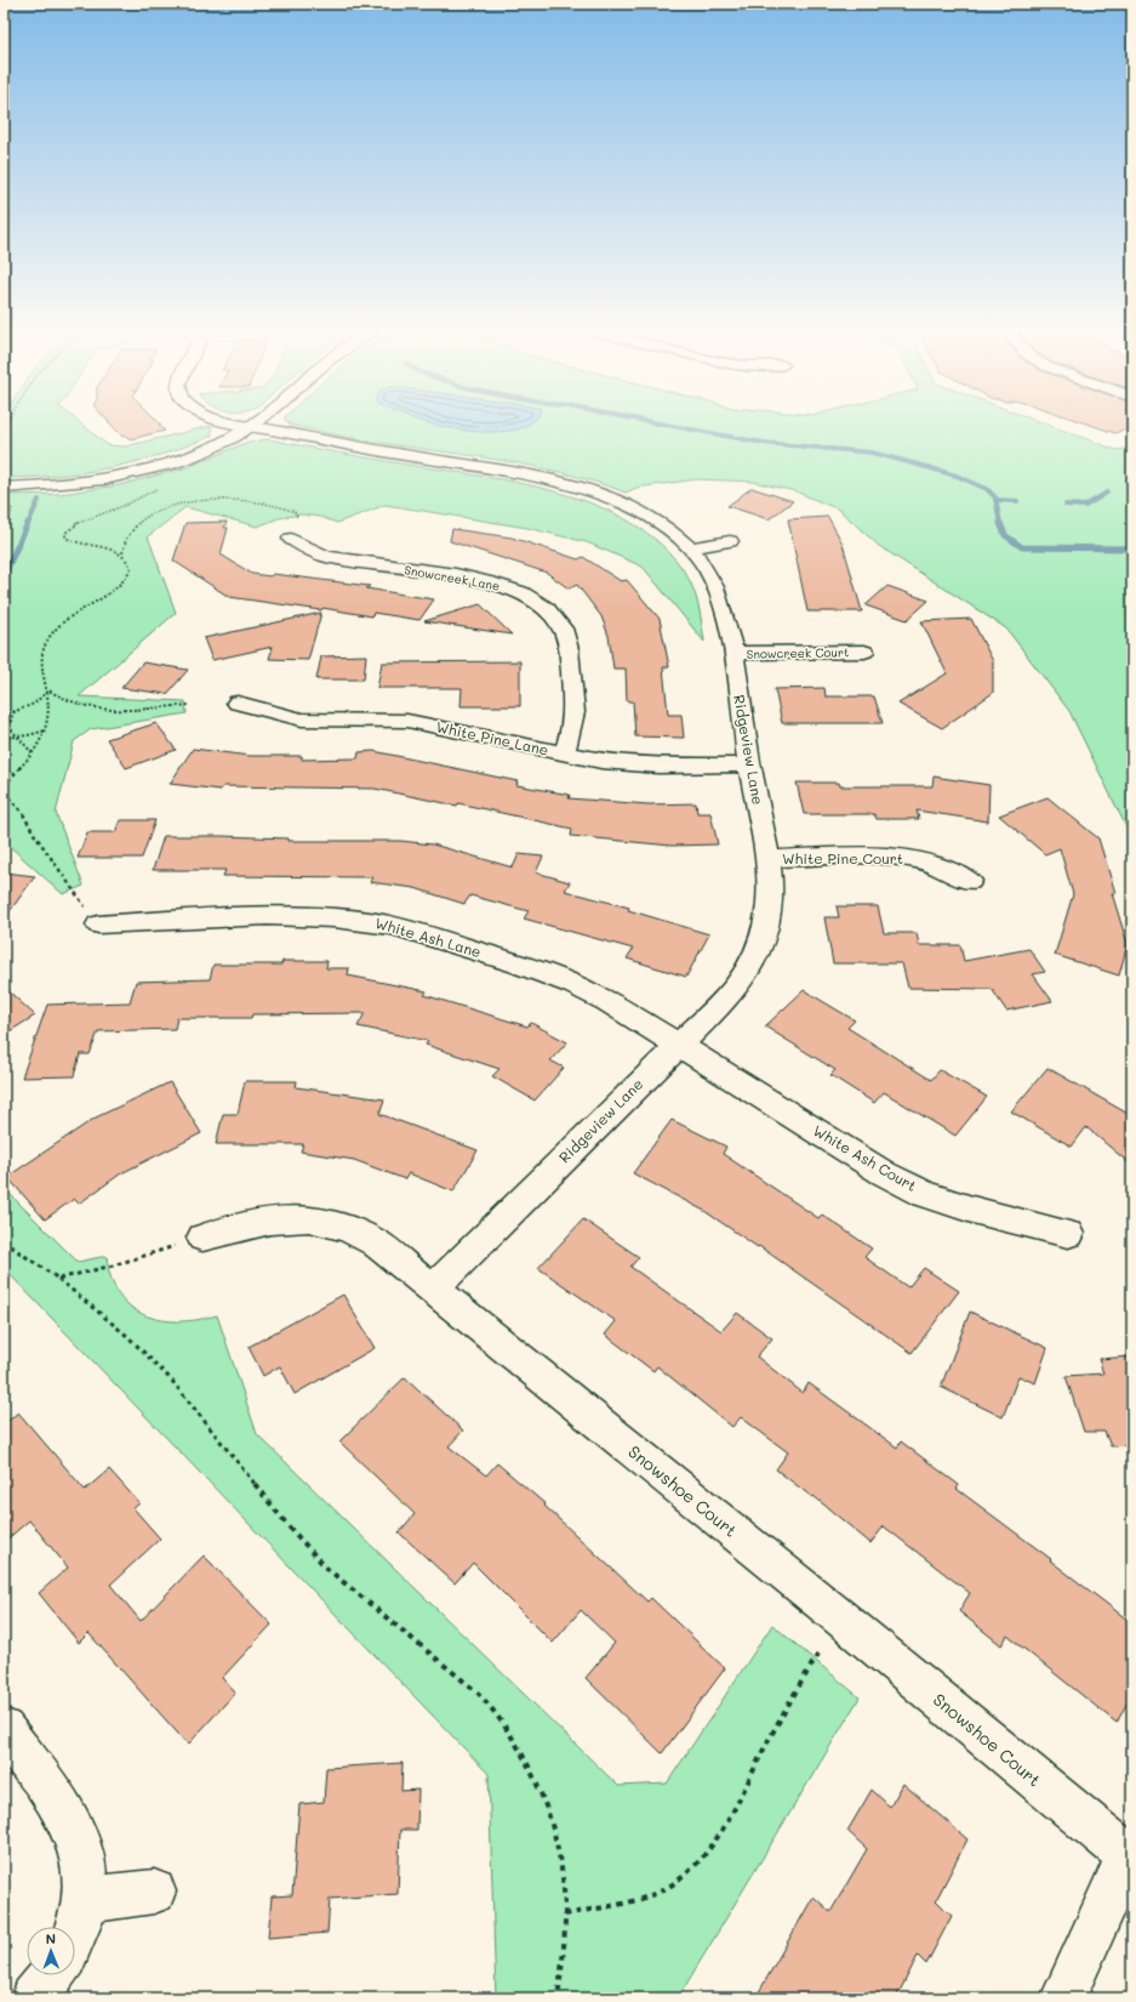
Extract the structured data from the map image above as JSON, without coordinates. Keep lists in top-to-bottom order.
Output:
{
  "streets": {
    "street": [
      "Snowcreek Lane",
      "Snowcreek Court",
      "White Pine Lane",
      "Ridgeview Lane",
      "White Pine Court",
      "White Ash Lane",
      "White Ash Court",
      "Snowshoe Court"
    ]
  },
  "crossings": [
    ["Snowcreek Lane", "White Pine Lane"],
    ["Snowcreek Court", "Ridgeview Lane"],
    ["White Pine Lane", "Ridgeview Lane"],
    ["Ridgeview Lane", "White Pine Court"],
    ["Ridgeview Lane", "White Ash Lane"],
    ["Ridgeview Lane", "White Ash Court"],
    ["Ridgeview Lane", "Snowshoe Court"],
    ["White Ash Lane", "White Ash Court"]
  ],
  "north": "top"
}
